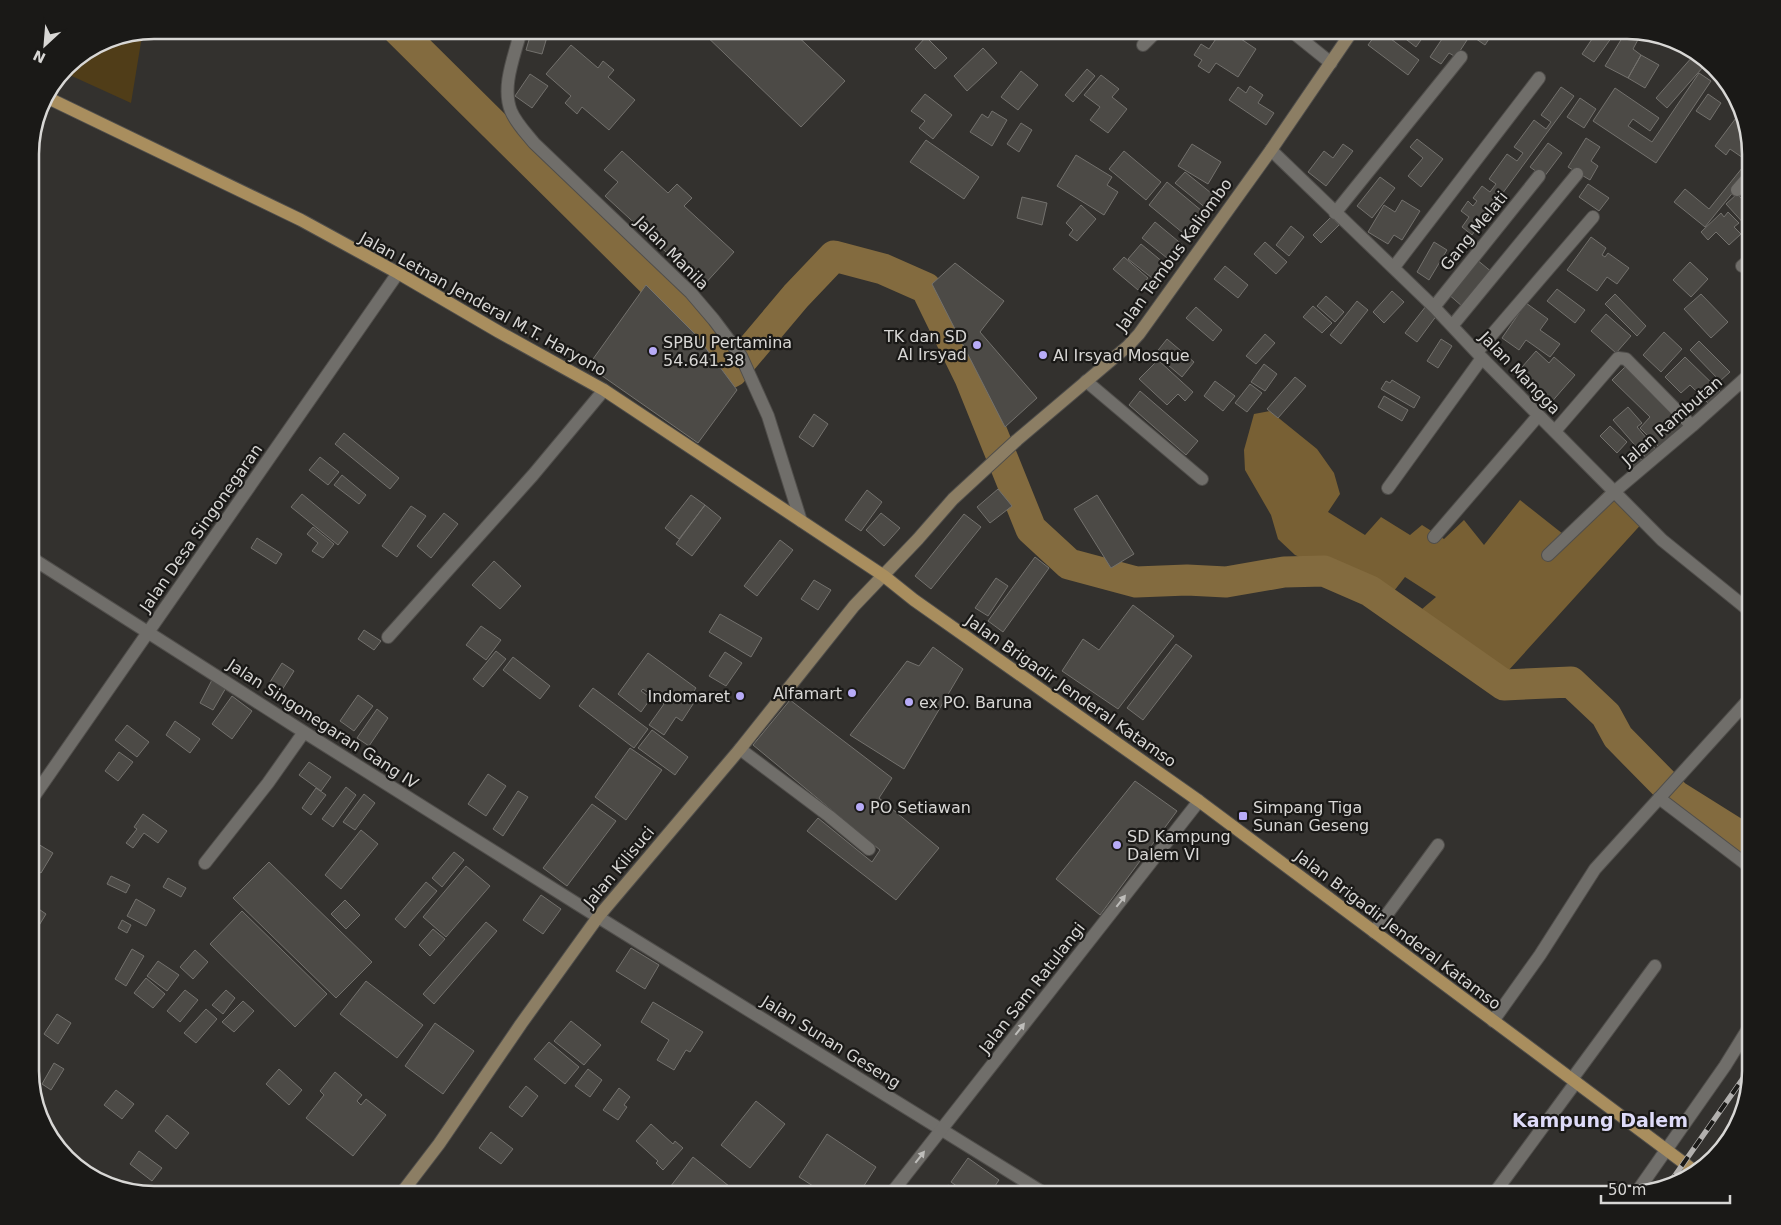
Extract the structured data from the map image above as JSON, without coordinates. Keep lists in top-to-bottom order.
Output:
{
  "streets": {
    "main road": [
      "Jalan Tembus Kaliombo",
      "Jalan Letnan Jenderal M.T. Haryono",
      "Jalan Brigadir Jenderal Katamso",
      "Jalan Kilisuci"
    ],
    "street": [
      "Gang Melati",
      "Jalan Manila",
      "Jalan Mangga",
      "Jalan Rambutan",
      "Jalan Desa Singonegaran",
      "Jalan Singonegaran Gang IV",
      "Jalan Sam Ratulangi",
      "Jalan Sunan Geseng"
    ]
  },
  "crossings": [
    ["Gang Melati", "Jalan Mangga"],
    ["Jalan Manila", "Jalan Letnan Jenderal M.T. Haryono"],
    ["Jalan Tembus Kaliombo", "Jalan Letnan Jenderal M.T. Haryono"],
    ["Jalan Tembus Kaliombo", "Jalan Mangga"],
    ["Jalan Tembus Kaliombo", "Jalan Brigadir Jenderal Katamso"],
    ["Jalan Tembus Kaliombo", "Jalan Kilisuci"],
    ["Jalan Letnan Jenderal M.T. Haryono", "Jalan Desa Singonegaran"],
    ["Jalan Letnan Jenderal M.T. Haryono", "Jalan Brigadir Jenderal Katamso"],
    ["Jalan Letnan Jenderal M.T. Haryono", "Jalan Kilisuci"],
    ["Jalan Mangga", "Jalan Rambutan"],
    ["Jalan Desa Singonegaran", "Jalan Singonegaran Gang IV"],
    ["Jalan Brigadir Jenderal Katamso", "Jalan Kilisuci"],
    ["Jalan Brigadir Jenderal Katamso", "Jalan Sam Ratulangi"],
    ["Jalan Singonegaran Gang IV", "Jalan Kilisuci"],
    ["Jalan Singonegaran Gang IV", "Jalan Sunan Geseng"],
    ["Jalan Kilisuci", "Jalan Sunan Geseng"],
    ["Jalan Sam Ratulangi", "Jalan Sunan Geseng"]
  ],
  "one_way": ["Jalan Sam Ratulangi"],
  "districts": ["Kampung Dalem"],
  "places": {
    "other": [
      "TK dan SD Al Irsyad",
      "SPBU Pertamina 54.641.38",
      "Al Irsyad Mosque",
      "Alfamart",
      "Indomaret",
      "ex PO. Baruna",
      "PO Setiawan",
      "SD Kampung Dalem VI"
    ],
    "transit": ["Simpang Tiga Sunan Geseng"]
  },
  "scale_bar": "50 m",
  "north": "bottom left"
}
